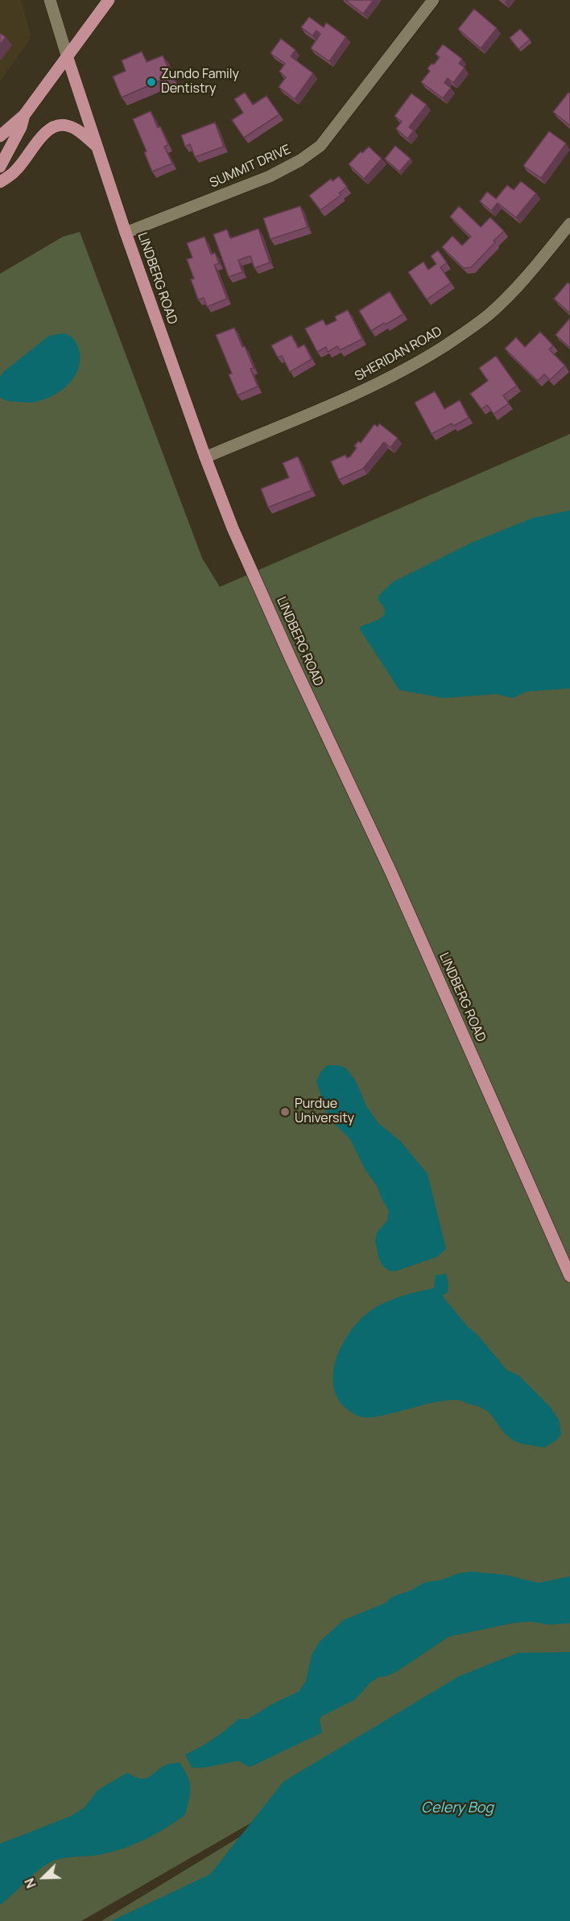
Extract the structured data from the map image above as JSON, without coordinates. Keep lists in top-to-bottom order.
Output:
{
  "streets": {
    "main road": ["LINDBERG ROAD"],
    "street": ["SUMMIT DRIVE", "SHERIDAN ROAD"]
  },
  "crossings": [
    ["SUMMIT DRIVE", "LINDBERG ROAD"],
    ["LINDBERG ROAD", "SHERIDAN ROAD"]
  ],
  "water": ["Celery Bog"],
  "places": ["Zundo Family Dentistry", "Purdue University"],
  "north": "bottom left"
}
